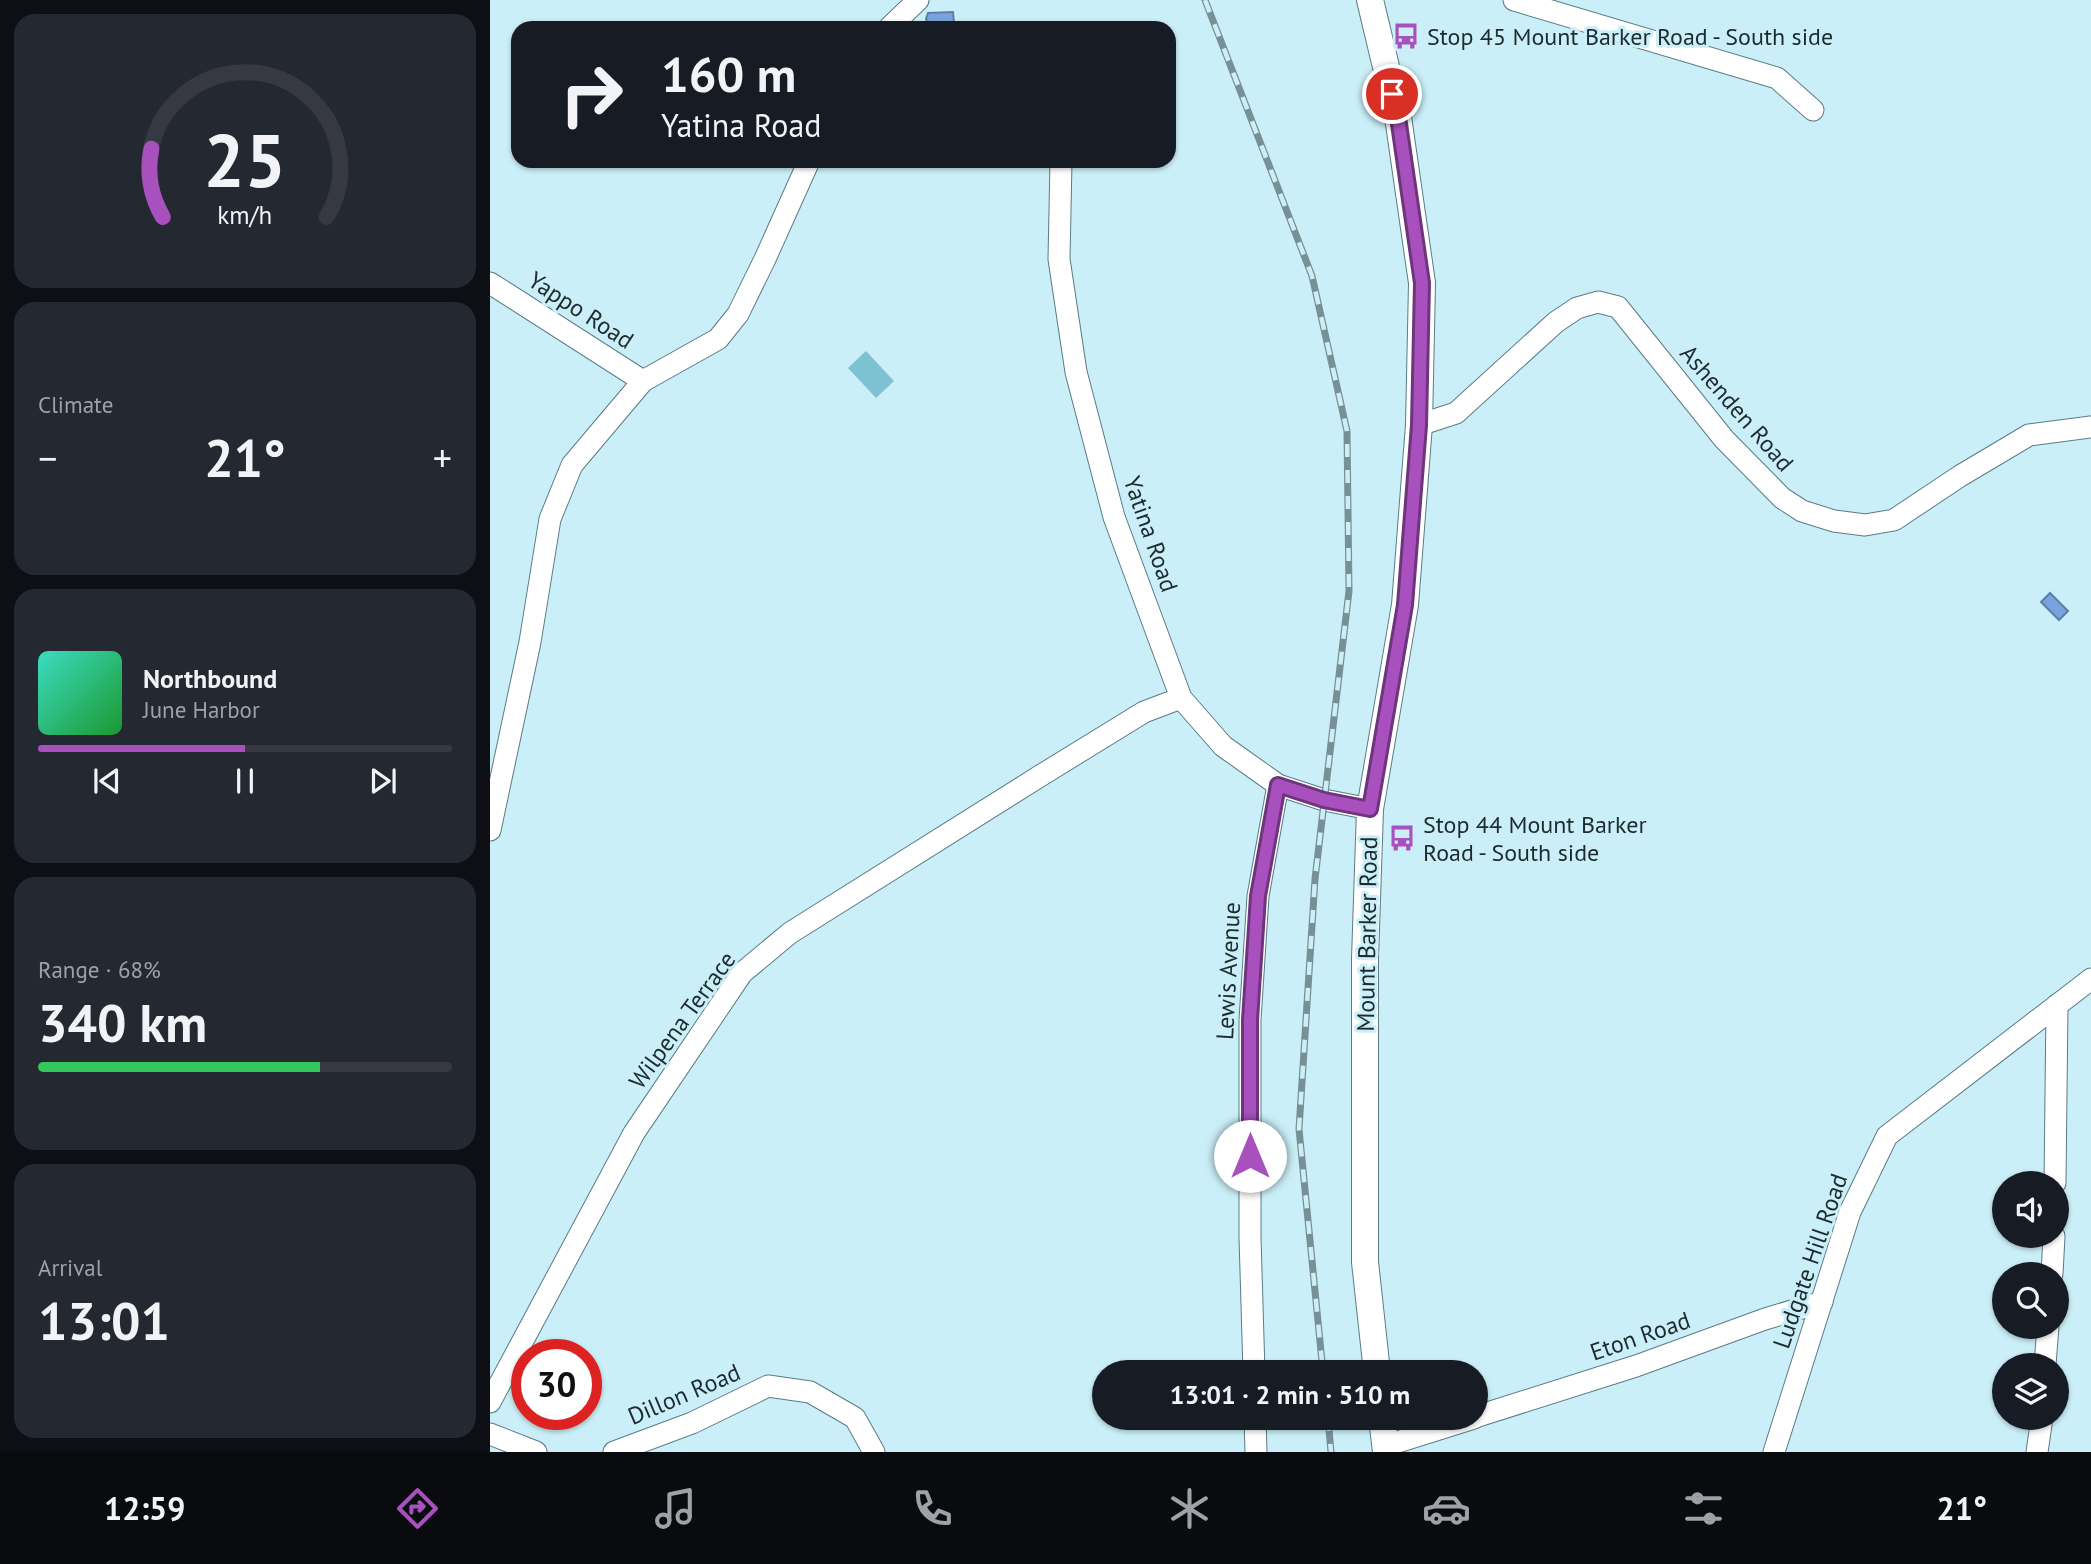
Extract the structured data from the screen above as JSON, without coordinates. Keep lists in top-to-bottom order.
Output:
{
  "streets": {
    "main road": ["Mount Barker Road"],
    "street": [
      "Yappo Road",
      "Ashenden Road",
      "Yatina Road",
      "Lewis Avenue",
      "Wilpena Terrace",
      "Ludgate Hill Road",
      "Eton Road",
      "Dillon Road"
    ]
  },
  "crossings": [
    ["Ashenden Road", "Mount Barker Road"],
    ["Yatina Road", "Mount Barker Road"],
    ["Yatina Road", "Lewis Avenue"],
    ["Yatina Road", "Wilpena Terrace"],
    ["Ludgate Hill Road", "Eton Road"]
  ],
  "places": {
    "bus stop": ["Stop 45 Mount Barker Road - South side", "Stop 44 Mount Barker Road - South side"]
  },
  "page": {
    "turn": ["160 m", "Yatina Road"],
    "tile": [
      "Climate",
      ["Range · 68%", "340 km"],
      ["Arrival", "13:01"]
    ],
    "heat": ["−", "21°", "+"],
    "song": ["Northbound", "June Harbor"],
    "limit": "30",
    "trip": "13:01 · 2 min · 510 m",
    "tabs": ["12:59", "21°"],
    "gauge": ["25", "km/h"]
  }
}
